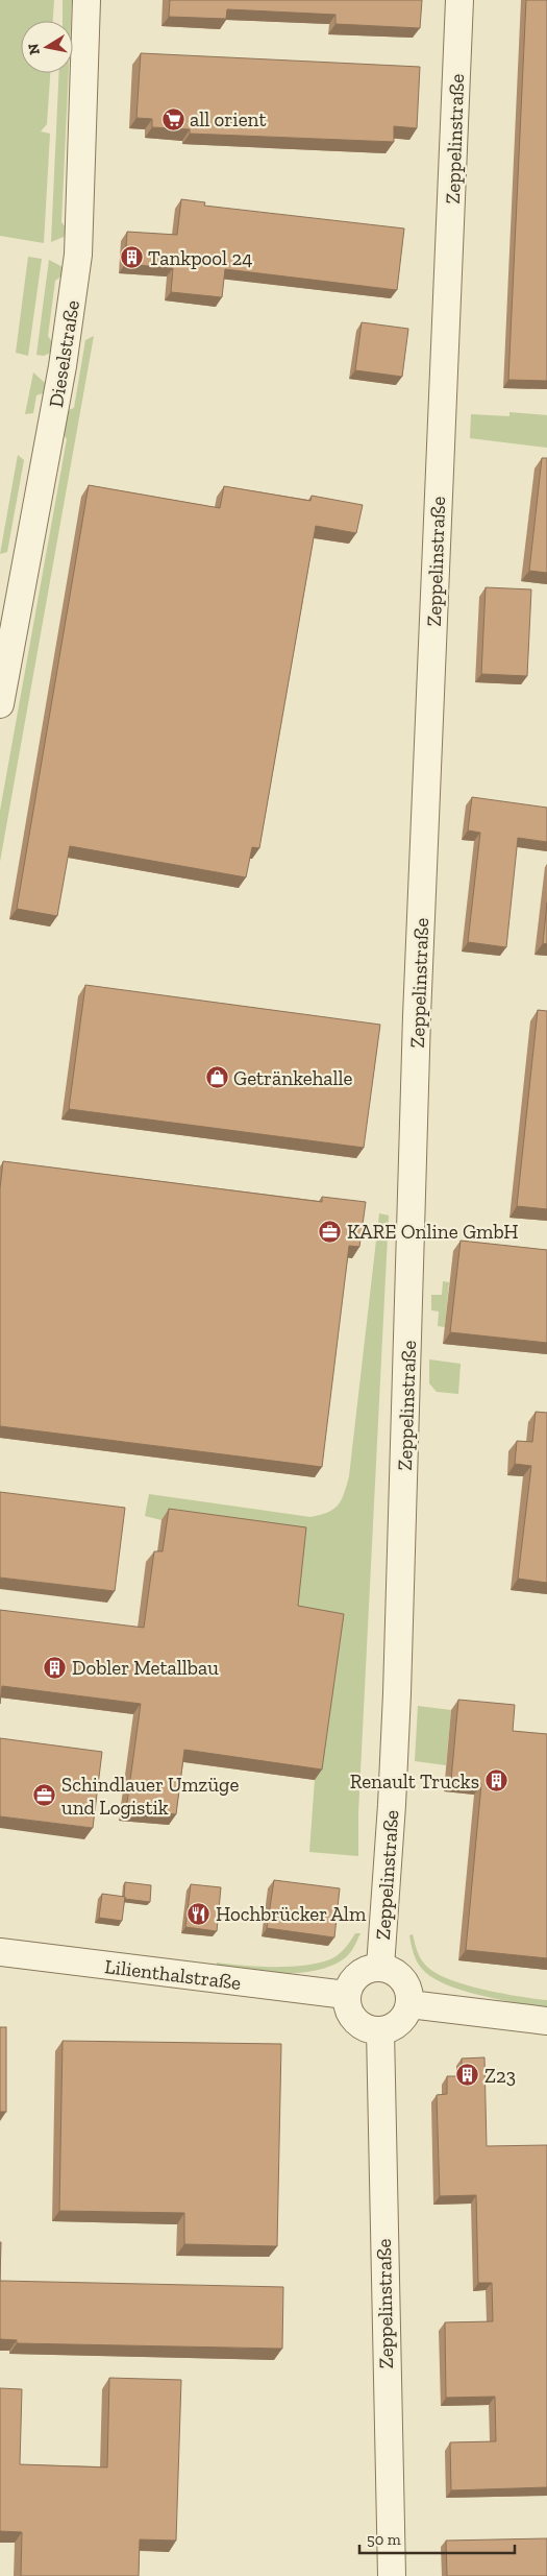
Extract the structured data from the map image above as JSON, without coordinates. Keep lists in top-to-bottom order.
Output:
{
  "streets": {
    "street": ["Zeppelinstraße", "Dieselstraße", "Lilienthalstraße"]
  },
  "crossings": [
    ["Zeppelinstraße", "Lilienthalstraße"]
  ],
  "places": {
    "supermarket": ["all orient"],
    "building": [
      "Tankpool 24",
      "Dobler Metallbau",
      "Renault Trucks",
      "Z23"
    ],
    "shop": ["Getränkehalle"],
    "office": ["KARE Online GmbH", "Schindlauer Umzüge und Logistik"],
    "restaurant": ["Hochbrücker Alm"]
  },
  "scale_bar": "50 m",
  "north": "left"
}
